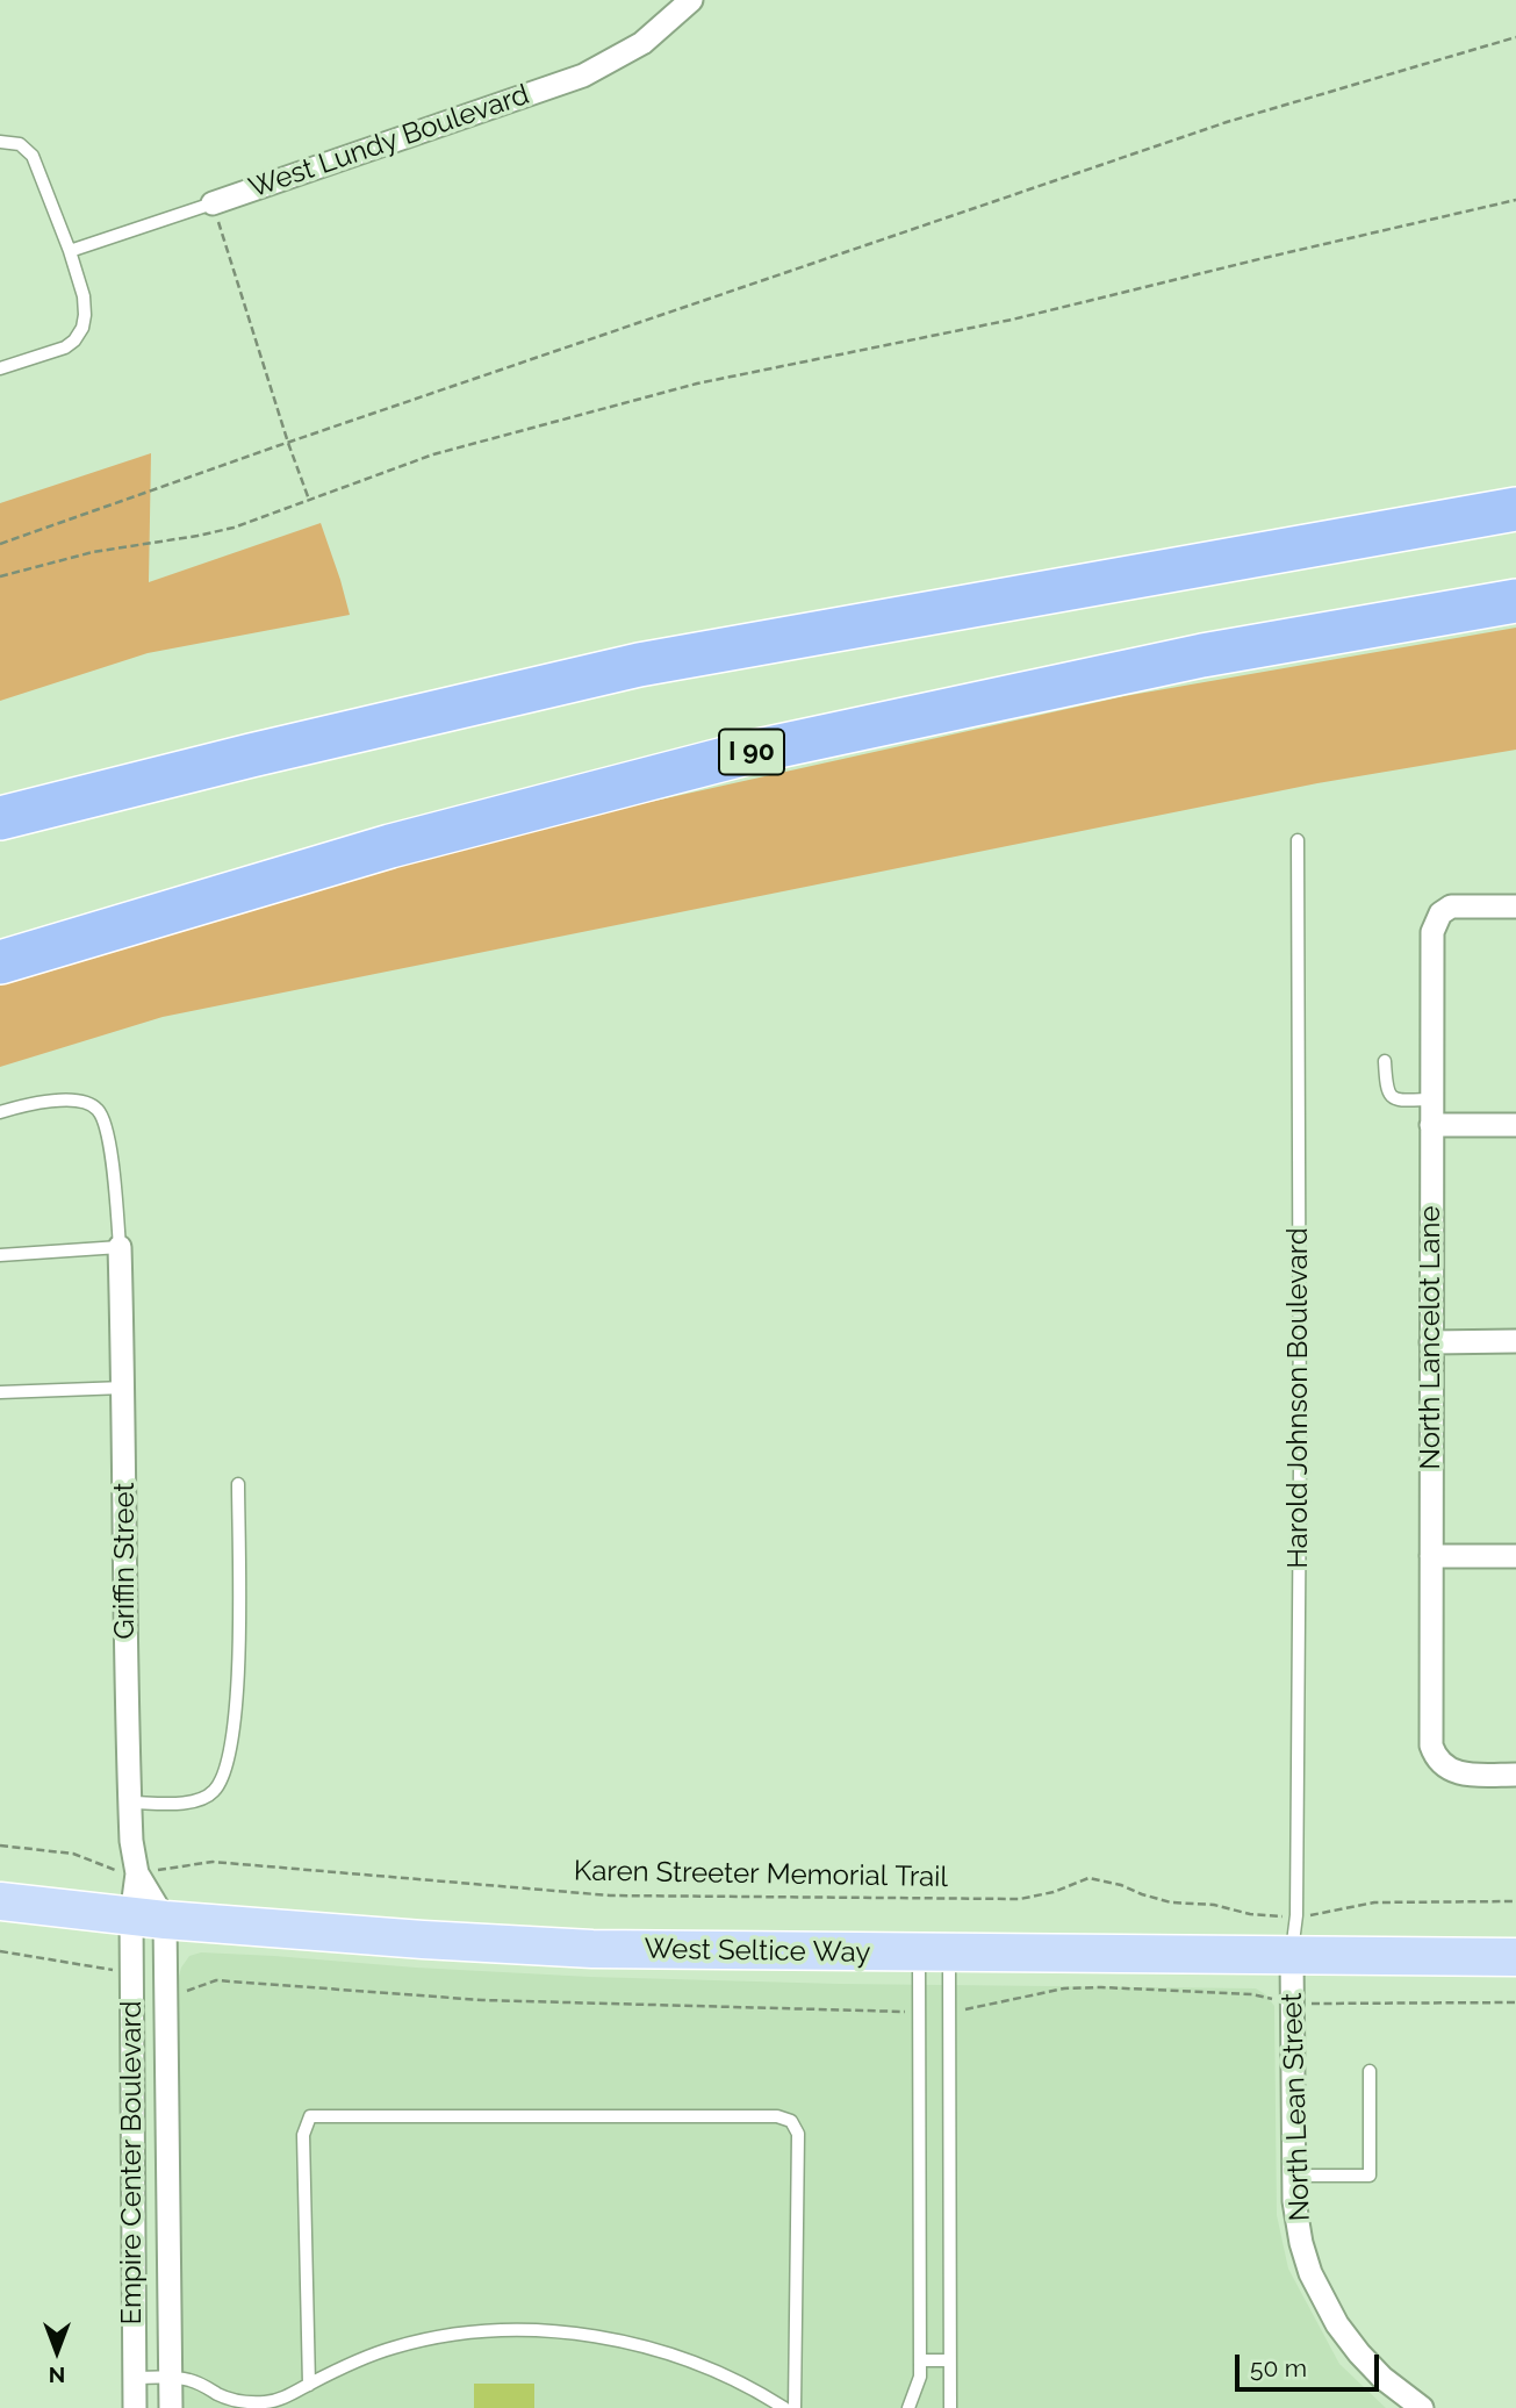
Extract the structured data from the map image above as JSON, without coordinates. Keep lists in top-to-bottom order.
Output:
{
  "streets": {
    "highway": ["I 90"],
    "main road": ["West Seltice Way"],
    "street": [
      "West Lundy Boulevard",
      "North Lancelot Lane",
      "Griffin Street",
      "North Lean Street",
      "Empire Center Boulevard"
    ],
    "lane": ["Harold Johnson Boulevard"],
    "path": ["Karen Streeter Memorial Trail"]
  },
  "crossings": [
    ["Harold Johnson Boulevard", "Karen Streeter Memorial Trail"],
    ["Harold Johnson Boulevard", "West Seltice Way"],
    ["Harold Johnson Boulevard", "North Lean Street"],
    ["Griffin Street", "Karen Streeter Memorial Trail"],
    ["Griffin Street", "West Seltice Way"],
    ["Griffin Street", "Empire Center Boulevard"],
    ["West Seltice Way", "North Lean Street"],
    ["West Seltice Way", "Empire Center Boulevard"]
  ],
  "scale_bar": "50 m",
  "north": "bottom"
}
